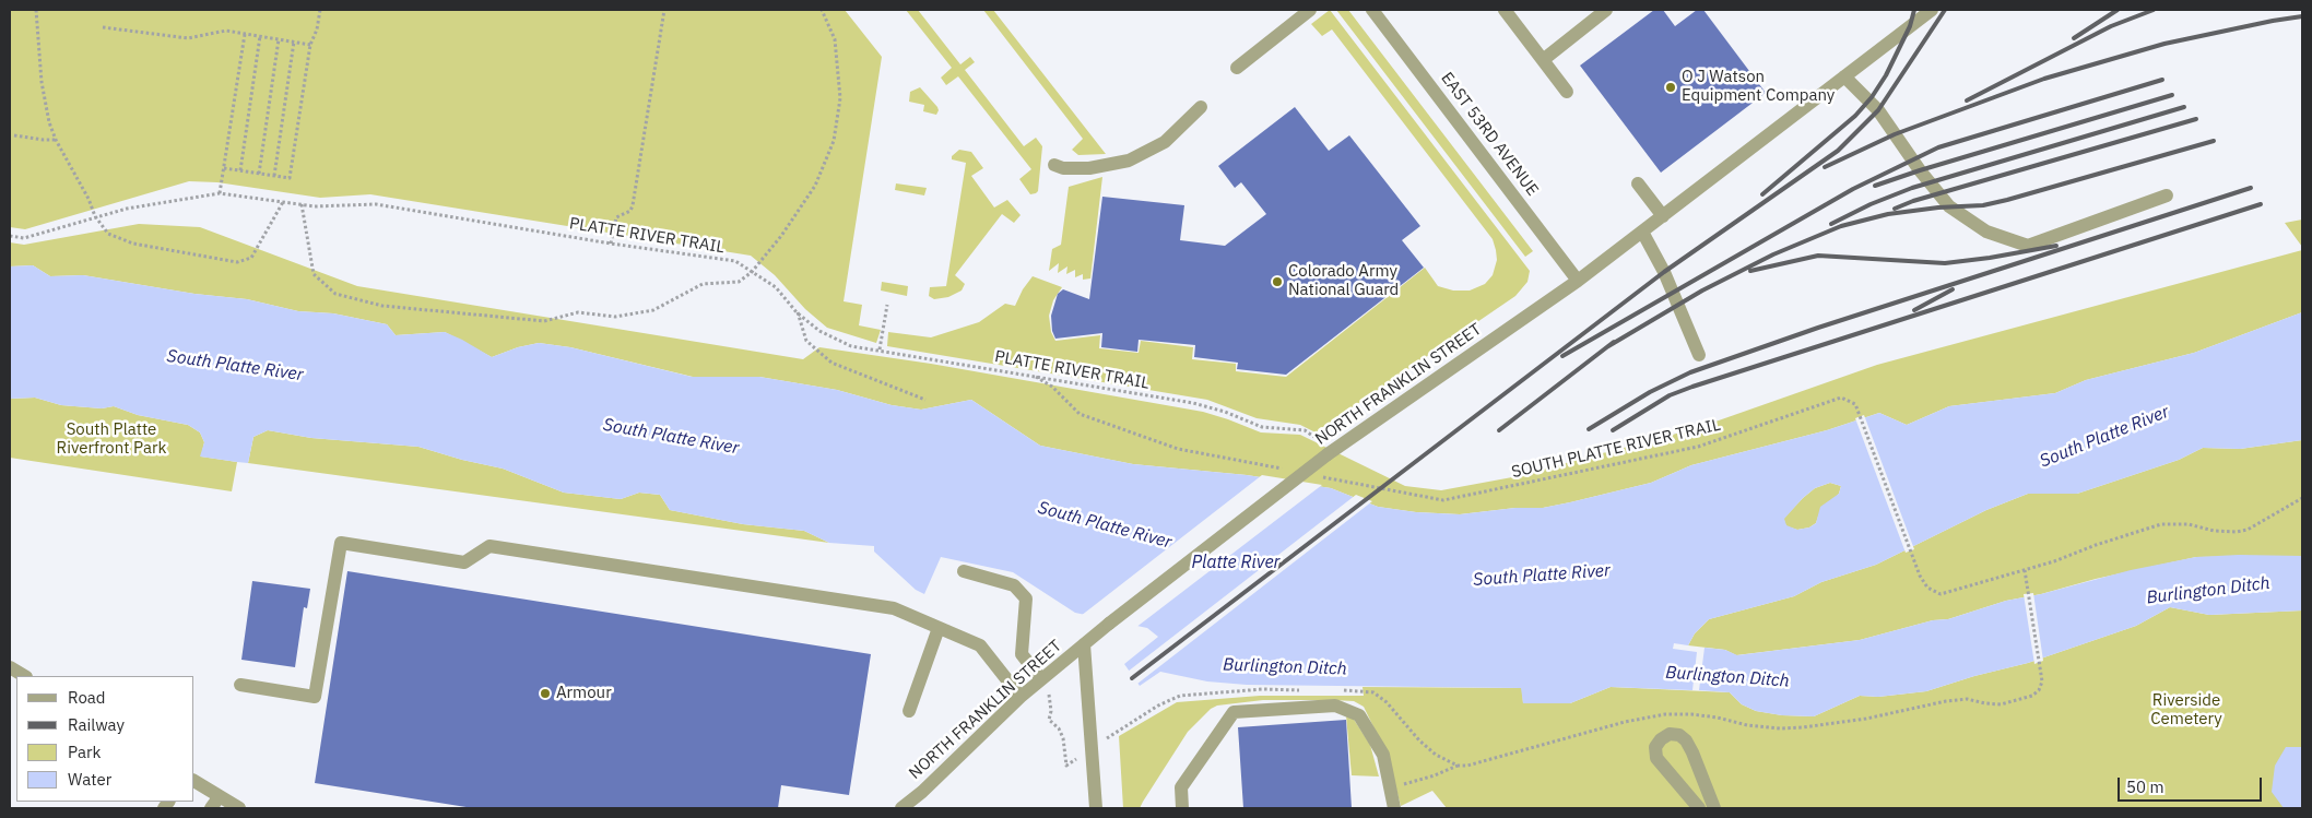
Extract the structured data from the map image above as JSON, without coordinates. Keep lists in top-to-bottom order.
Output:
{
  "streets": {
    "street": ["EAST 53RD AVENUE", "NORTH FRANKLIN STREET"],
    "path": ["PLATTE RIVER TRAIL", "SOUTH PLATTE RIVER TRAIL"]
  },
  "crossings": [
    ["EAST 53RD AVENUE", "NORTH FRANKLIN STREET"]
  ],
  "water": ["South Platte River", "Platte River", "Burlington Ditch"],
  "parks": ["South Platte Riverfront Park", "Riverside Cemetery"],
  "places": ["O J Watson Equipment Company", "Colorado Army National Guard", "Armour"],
  "legend": [
    "Road",
    "Railway",
    "Park",
    "Water"
  ],
  "scale_bar": "50 m"
}
